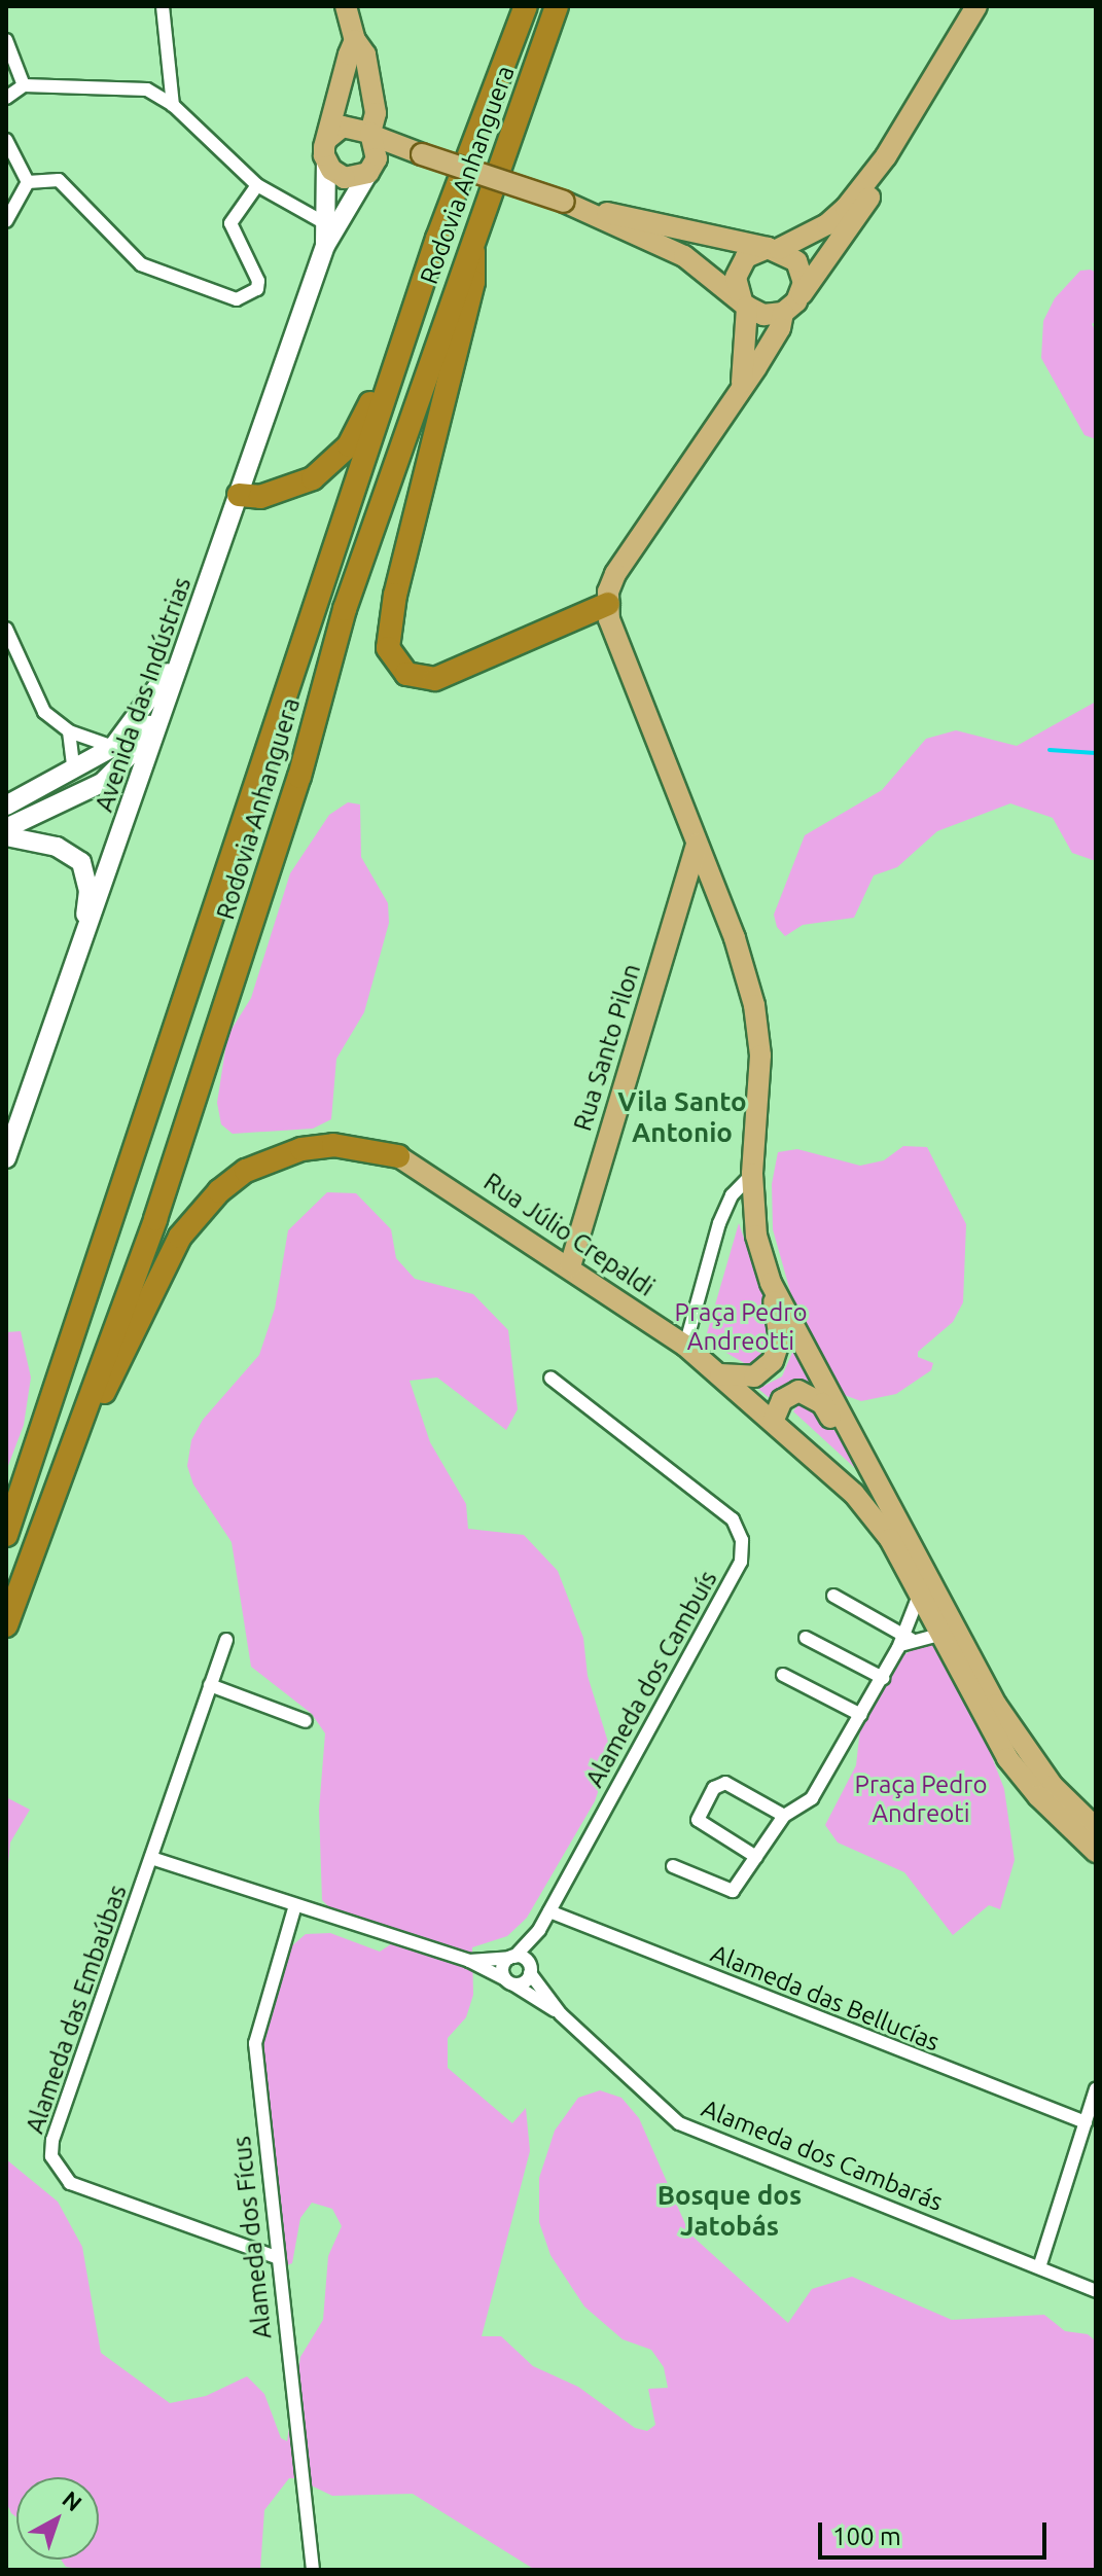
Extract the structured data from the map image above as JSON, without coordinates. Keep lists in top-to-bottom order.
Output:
{
  "streets": {
    "highway": ["Rodovia Anhanguera"],
    "main road": ["Avenida das Indústrias", "Rua Santo Pilon", "Rua Júlio Crepaldi"],
    "street": [
      "Alameda dos Cambuís",
      "Alameda das Bellucías",
      "Alameda das Embaúbas",
      "Alameda dos Cambarás",
      "Alameda dos Fícus"
    ]
  },
  "crossings": [
    ["Rua Santo Pilon", "Rua Júlio Crepaldi"],
    ["Alameda dos Cambuís", "Alameda das Bellucías"],
    ["Alameda dos Cambuís", "Alameda dos Cambarás"],
    ["Alameda das Embaúbas", "Alameda dos Cambarás"],
    ["Alameda das Embaúbas", "Alameda dos Fícus"],
    ["Alameda dos Cambarás", "Alameda dos Fícus"]
  ],
  "districts": ["Vila Santo Antonio", "Bosque dos Jatobás"],
  "parks": ["Praça Pedro Andreotti", "Praça Pedro Andreoti"],
  "scale_bar": "100 m",
  "north": "top right"
}
